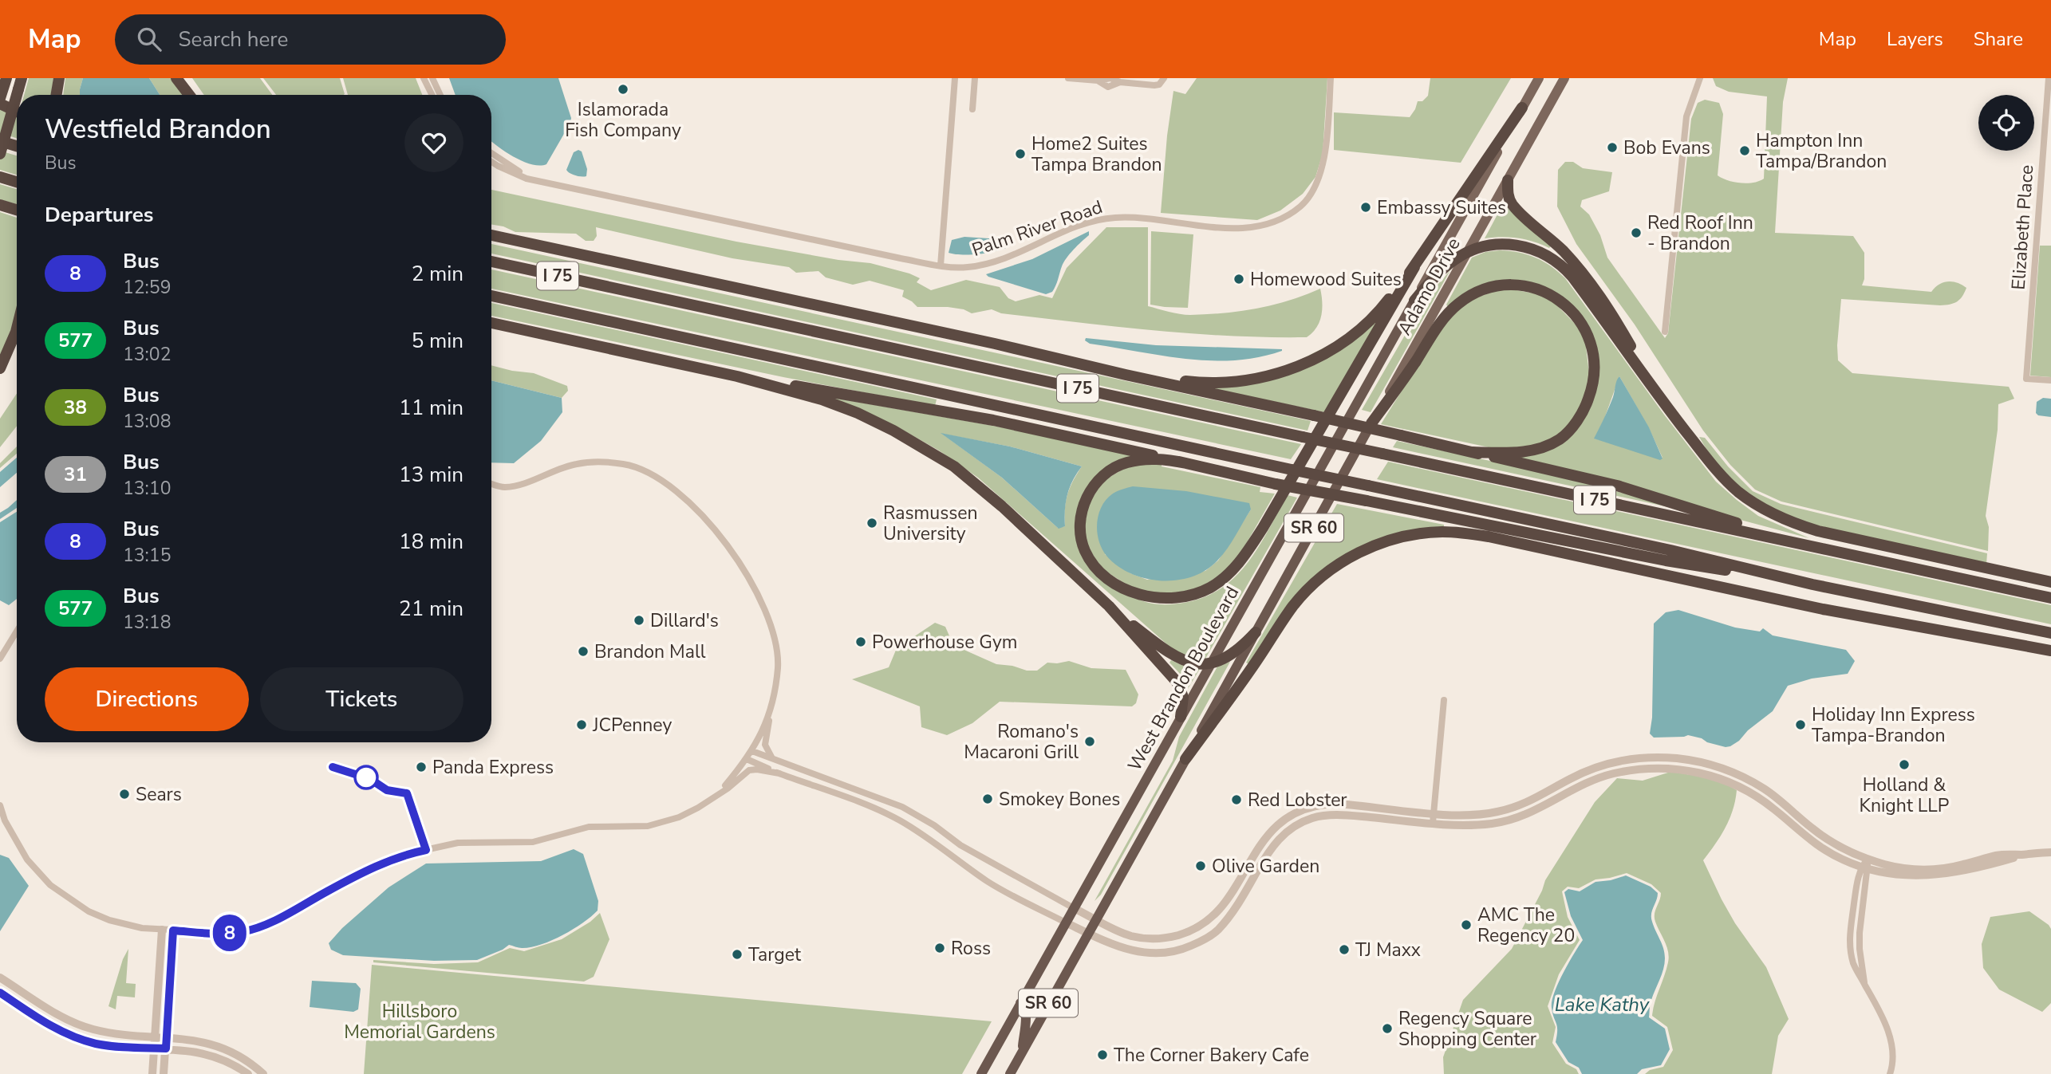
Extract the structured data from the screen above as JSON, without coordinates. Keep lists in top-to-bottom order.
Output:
{
  "streets": {
    "highway": ["I 75", "SR 60", "West Brandon Boulevard"],
    "main road": ["Adamo Drive"],
    "street": ["Elizabeth Place", "Palm River Road"]
  },
  "crossings": [
    ["Adamo Drive", "SR 60"],
    ["Adamo Drive", "West Brandon Boulevard"]
  ],
  "water": ["Lake Kathy"],
  "parks": ["Hillsboro Memorial Gardens"],
  "places": [
    "Islamorada Fish Company",
    "Bob Evans",
    "Hampton Inn Tampa/Brandon",
    "Home2 Suites Tampa Brandon",
    "Embassy Suites",
    "Red Roof Inn - Brandon",
    "Homewood Suites",
    "Rasmussen University",
    "Dillard's",
    "Powerhouse Gym",
    "Brandon Mall",
    "JCPenney",
    "Holiday Inn Express Tampa-Brandon",
    "Romano's Macaroni Grill",
    "Holland & Knight LLP",
    "Panda Express",
    "Sears",
    "Smokey Bones",
    "Red Lobster",
    "Olive Garden",
    "AMC The Regency 20",
    "Ross",
    "TJ Maxx",
    "Target",
    "Regency Square Shopping Center",
    "The Corner Bakery Cafe"
  ],
  "lines": ["bus line 8"],
  "page": {
    "header": "Map",
    "search": "Search here",
    "nav": ["Map", "Layers", "Share"],
    "on_map": "8",
    "heading": [
      ["Westfield Brandon", "Bus"],
      "Departures"
    ],
    "list": [
      {
        "mark": "8",
        "name": "Bus",
        "note": "12:59",
        "value": "2 min"
      },
      {
        "mark": "577",
        "name": "Bus",
        "note": "13:02",
        "value": "5 min"
      },
      {
        "mark": "38",
        "name": "Bus",
        "note": "13:08",
        "value": "11 min"
      },
      {
        "mark": "31",
        "name": "Bus",
        "note": "13:10",
        "value": "13 min"
      },
      {
        "mark": "8",
        "name": "Bus",
        "note": "13:15",
        "value": "18 min"
      },
      {
        "mark": "577",
        "name": "Bus",
        "note": "13:18",
        "value": "21 min"
      }
    ],
    "buttons": ["Directions", "Tickets"]
  }
}
